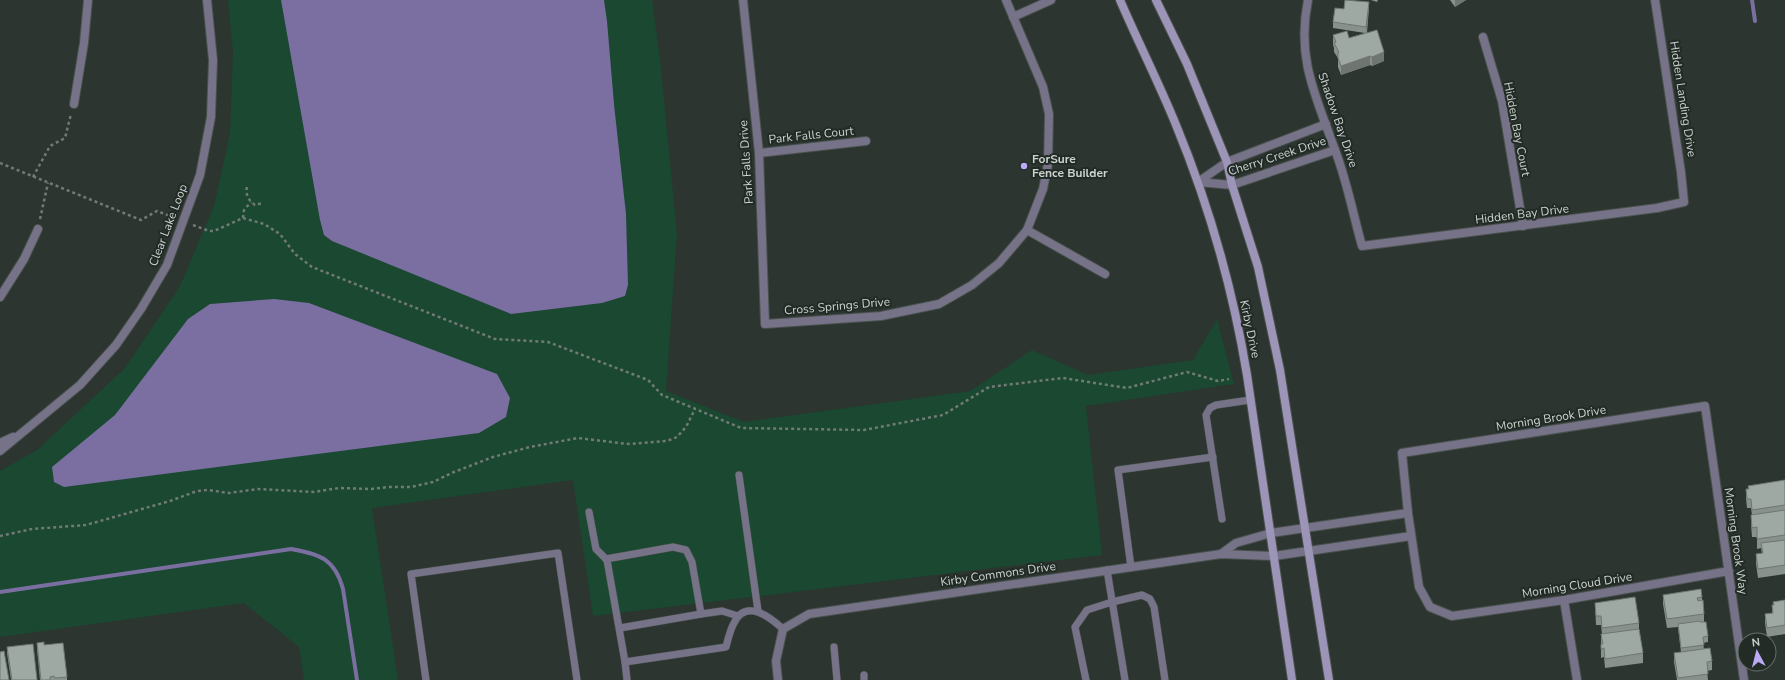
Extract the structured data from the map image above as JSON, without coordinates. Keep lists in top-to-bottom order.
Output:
{
  "streets": {
    "main road": ["Kirby Drive"],
    "street": [
      "Hidden Landing Drive",
      "Shadow Bay Drive",
      "Hidden Bay Court",
      "Park Falls Court",
      "Cherry Creek Drive",
      "Park Falls Drive",
      "Hidden Bay Drive",
      "Clear Lake Loop",
      "Cross Springs Drive",
      "Morning Brook Drive",
      "Morning Brook Way",
      "Kirby Commons Drive",
      "Morning Cloud Drive"
    ]
  },
  "crossings": [
    ["Hidden Landing Drive", "Hidden Bay Drive"],
    ["Shadow Bay Drive", "Cherry Creek Drive"],
    ["Shadow Bay Drive", "Hidden Bay Drive"],
    ["Hidden Bay Court", "Hidden Bay Drive"],
    ["Park Falls Court", "Park Falls Drive"],
    ["Cherry Creek Drive", "Kirby Drive"],
    ["Park Falls Drive", "Cross Springs Drive"],
    ["Kirby Drive", "Kirby Commons Drive"],
    ["Morning Brook Drive", "Morning Brook Way"],
    ["Morning Brook Drive", "Kirby Commons Drive"],
    ["Morning Brook Way", "Morning Cloud Drive"],
    ["Kirby Commons Drive", "Morning Cloud Drive"]
  ],
  "places": ["ForSure Fence Builder"],
  "north": "top"
}
